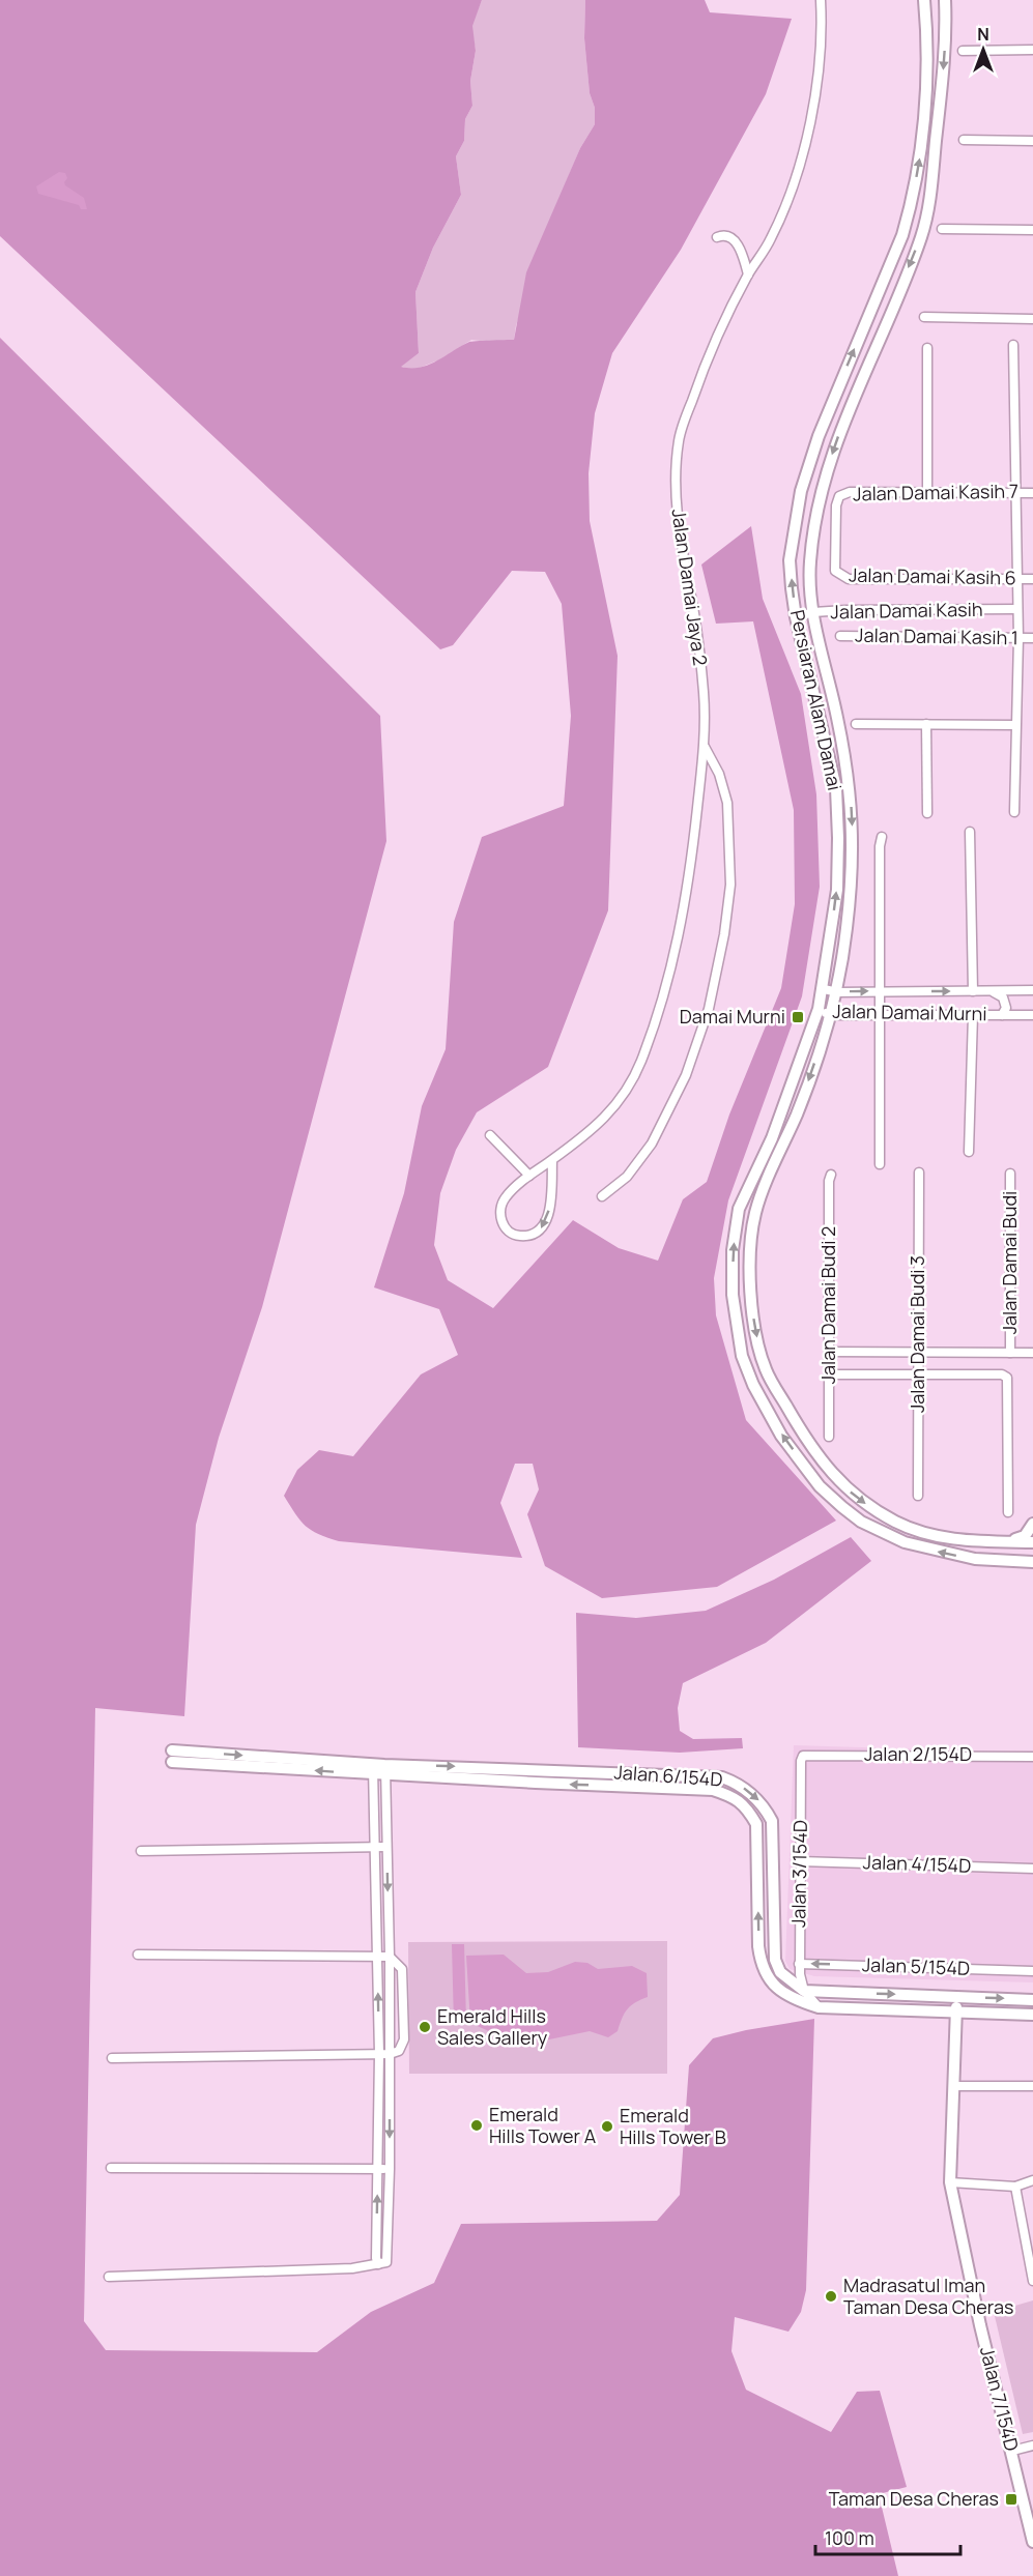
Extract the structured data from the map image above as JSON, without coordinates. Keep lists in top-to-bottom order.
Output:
{
  "streets": {
    "street": [
      "Jalan Damai Kasih 7",
      "Jalan Damai Kasih 6",
      "Jalan Damai Jaya 2",
      "Jalan Damai Kasih",
      "Jalan Damai Kasih 1",
      "Persiaran Alam Damai",
      "Jalan Damai Murni",
      "Jalan Damai Budi",
      "Jalan Damai Budi 2",
      "Jalan Damai Budi 3",
      "Jalan 2/154D",
      "Jalan 6/154D",
      "Jalan 4/154D",
      "Jalan 3/154D",
      "Jalan 5/154D",
      "Jalan 7/154D"
    ]
  },
  "crossings": [
    ["Jalan Damai Kasih 7", "Jalan Damai Kasih 6"],
    ["Jalan Damai Kasih", "Persiaran Alam Damai"],
    ["Persiaran Alam Damai", "Jalan Damai Murni"],
    ["Jalan 2/154D", "Jalan 3/154D"],
    ["Jalan 6/154D", "Jalan 3/154D"],
    ["Jalan 6/154D", "Jalan 7/154D"],
    ["Jalan 4/154D", "Jalan 3/154D"],
    ["Jalan 3/154D", "Jalan 5/154D"]
  ],
  "places": {
    "transit": ["Damai Murni", "Taman Desa Cheras"],
    "other": [
      "Emerald Hills Sales Gallery",
      "Emerald Hills Tower A",
      "Emerald Hills Tower B",
      "Madrasatul Iman Taman Desa Cheras"
    ]
  },
  "scale_bar": "100 m",
  "north": "top"
}
